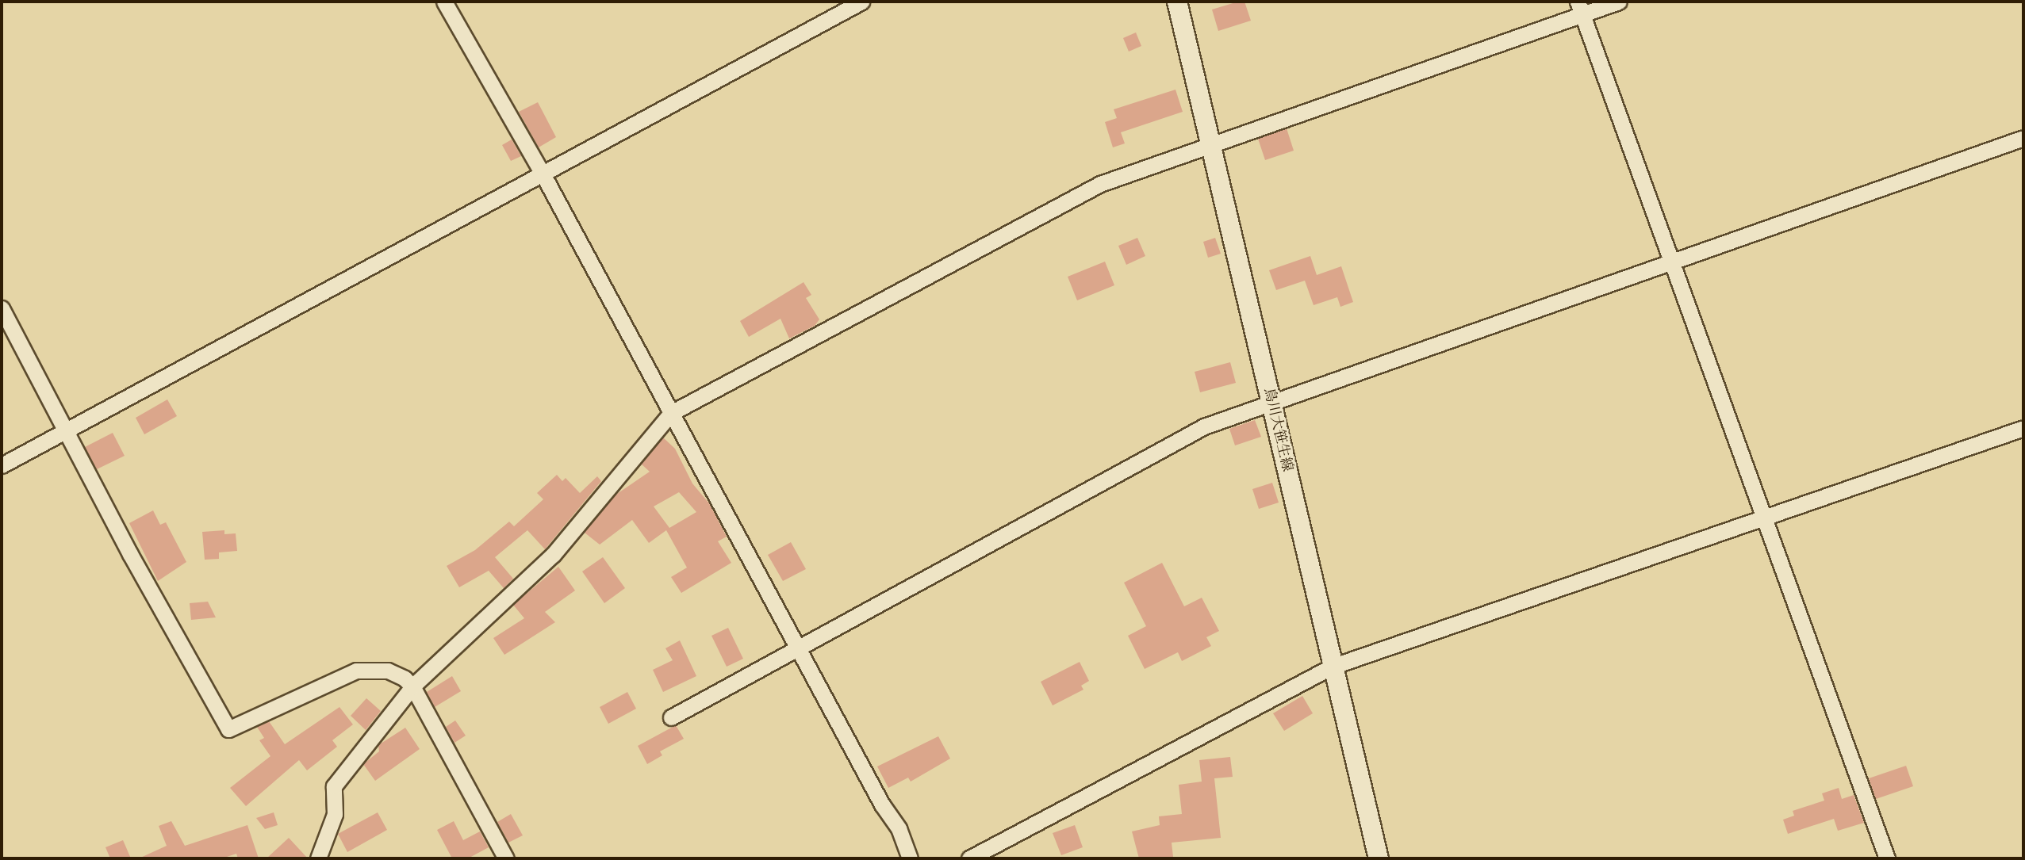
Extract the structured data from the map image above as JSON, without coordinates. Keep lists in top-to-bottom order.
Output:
{
  "streets": {
    "street": ["鳥川大笹生線"]
  }
}
